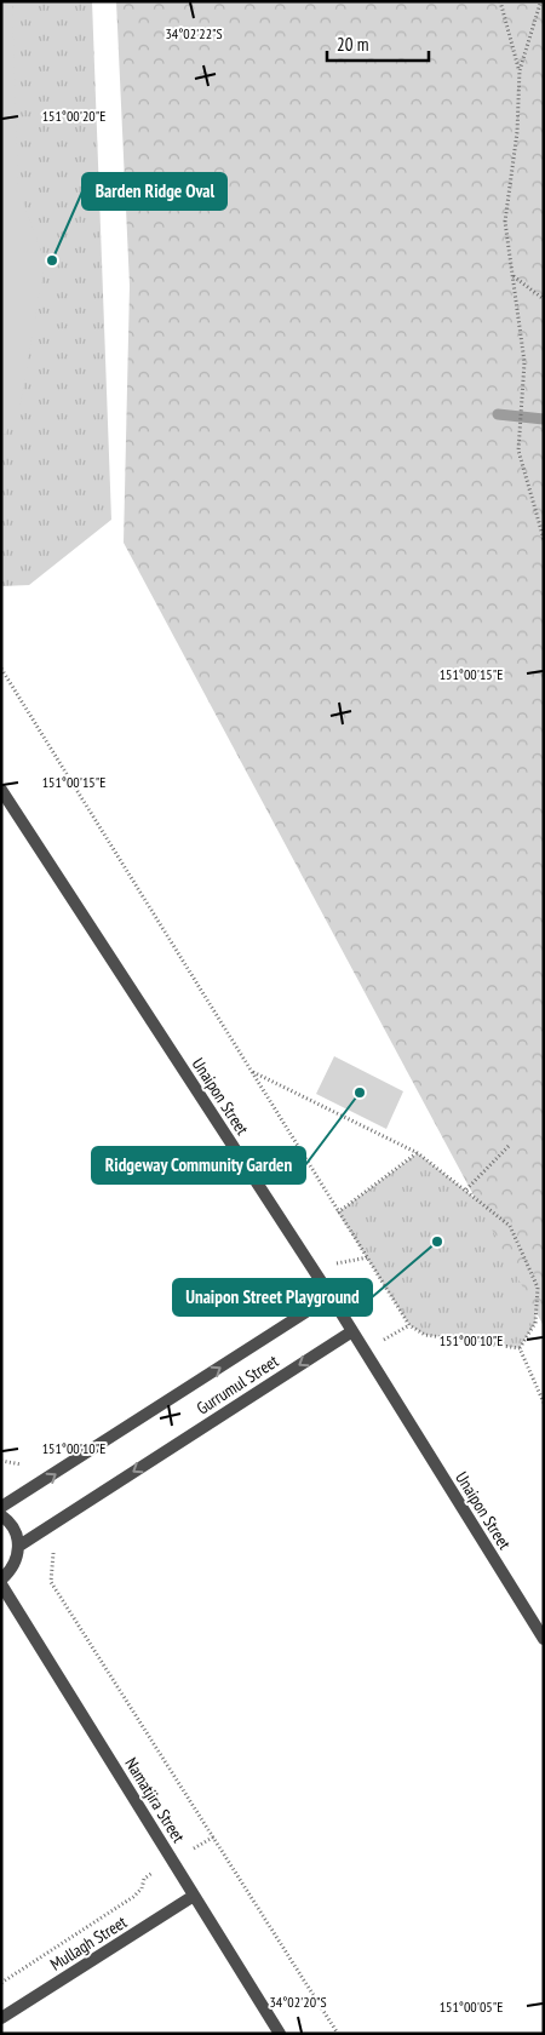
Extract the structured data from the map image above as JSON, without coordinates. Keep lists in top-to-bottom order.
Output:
{
  "streets": {
    "street": [
      "Unaipon Street",
      "Gurrumul Street",
      "Namatjira Street",
      "Mullagh Street"
    ]
  },
  "crossings": [
    ["Unaipon Street", "Gurrumul Street"],
    ["Namatjira Street", "Mullagh Street"]
  ],
  "places": ["Barden Ridge Oval", "Ridgeway Community Garden", "Unaipon Street Playground"],
  "scale_bar": "20 m",
  "coordinates": [
    "34°02'22\"S",
    "151°00'20\"E",
    "151°00'15\"E",
    "151°00'10\"E",
    "34°02'20\"S",
    "151°00'05\"E"
  ]
}
